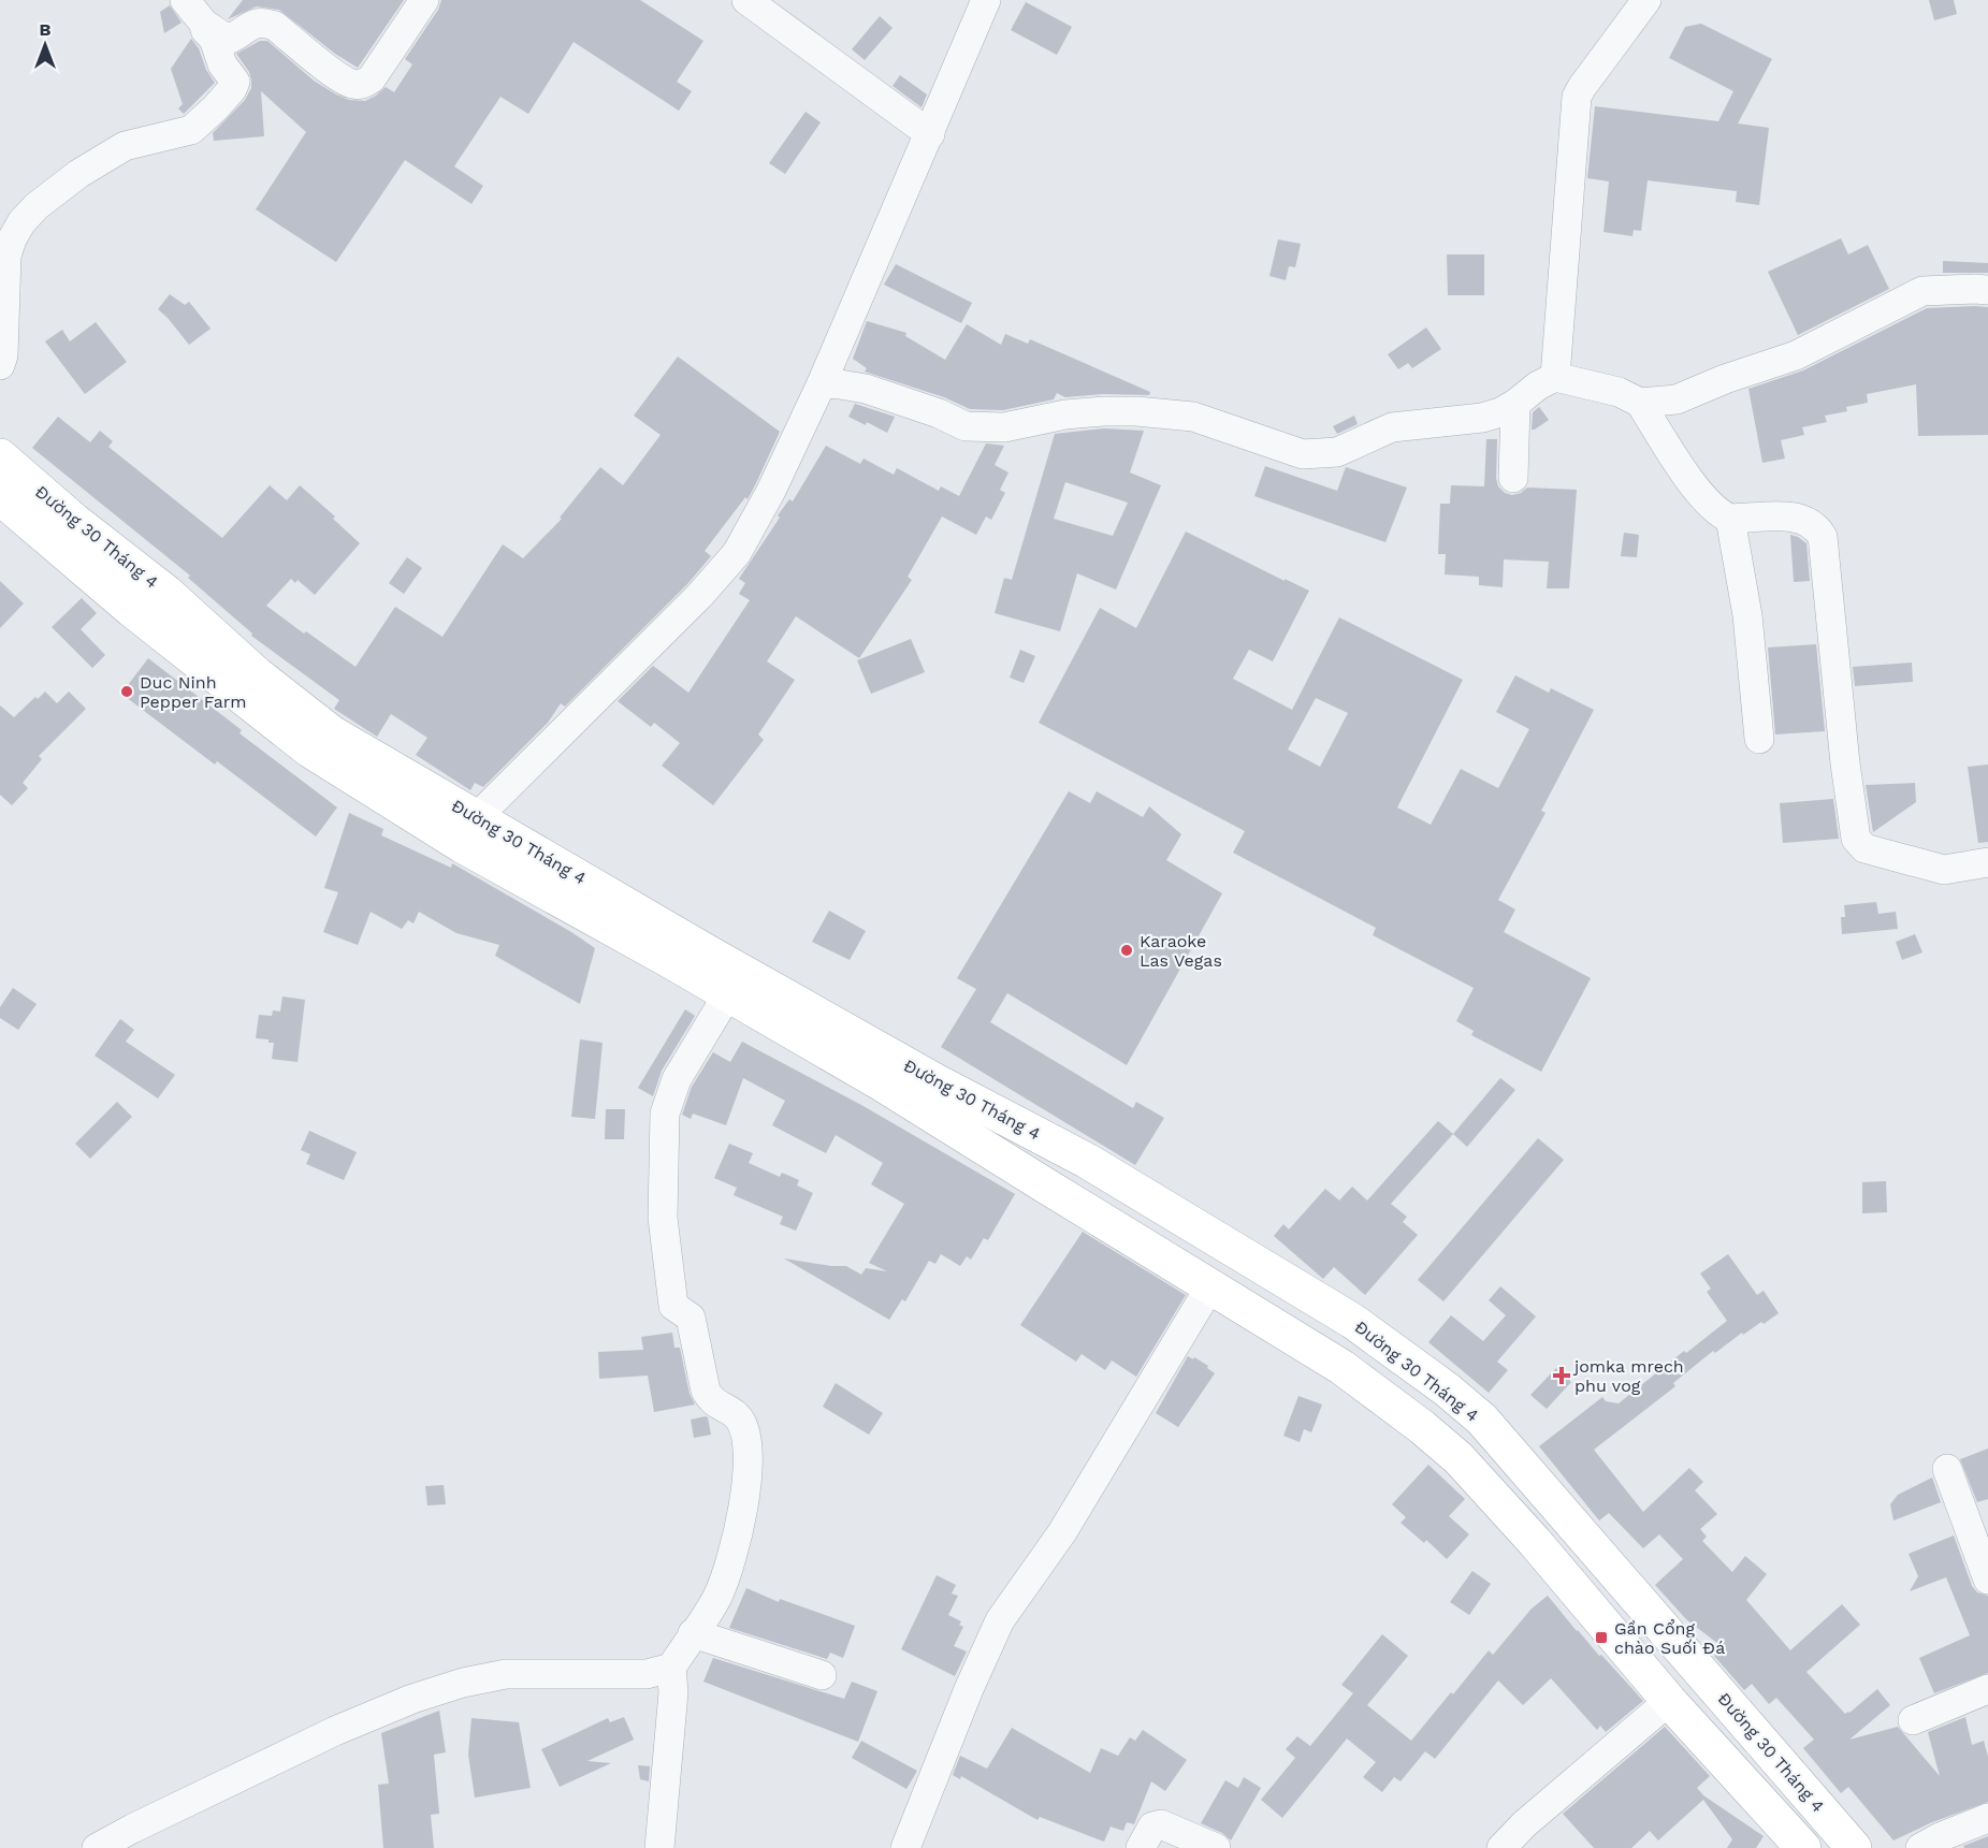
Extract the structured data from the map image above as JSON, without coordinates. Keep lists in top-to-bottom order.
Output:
{
  "streets": {
    "main road": ["Đường 30 Tháng 4"]
  },
  "places": {
    "other": ["Duc Ninh Pepper Farm", "Karaoke Las Vegas"],
    "health": ["jomka mrech phu vog"],
    "transit": ["Gần Cổng chào Suối Đá"]
  },
  "north": "top"
}
